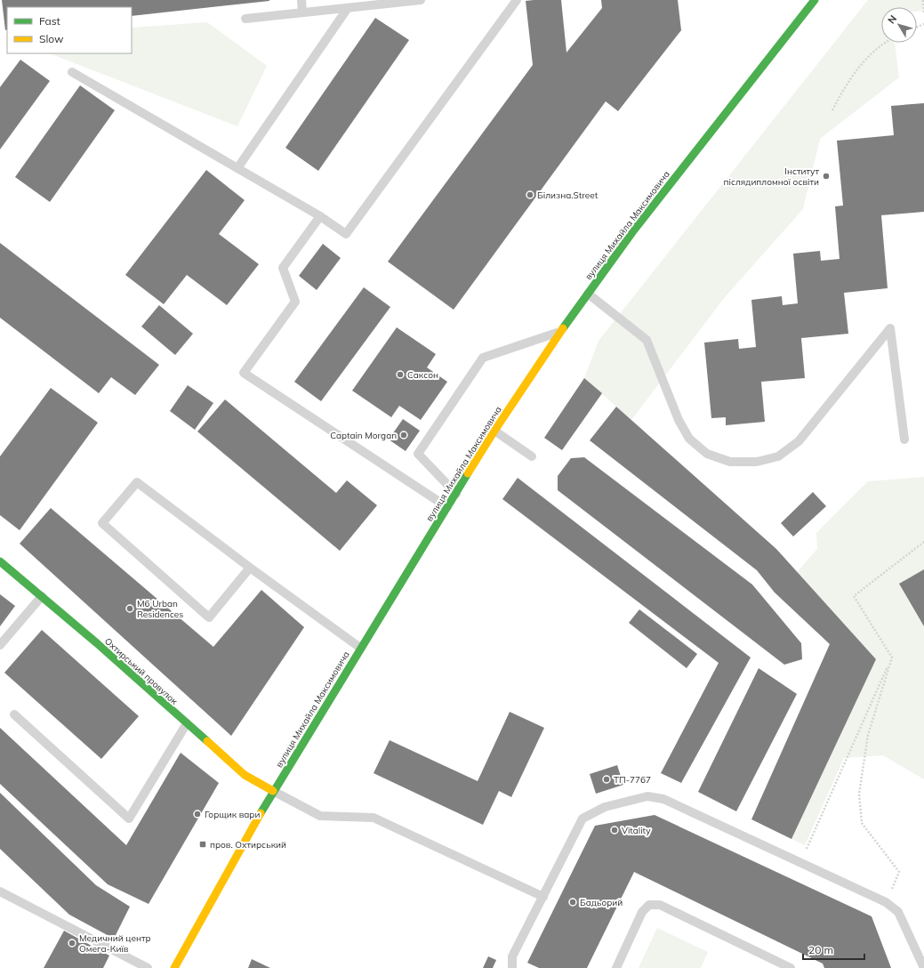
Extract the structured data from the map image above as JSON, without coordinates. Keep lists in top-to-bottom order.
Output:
{
  "streets": {
    "main road": ["вулиця Михайла Максимовича", "Охтирський провулок"]
  },
  "crossings": [
    ["вулиця Михайла Максимовича", "Охтирський провулок"]
  ],
  "places": {
    "other": [
      "Інститут післядипломної освіти",
      "Білизна.Street",
      "Саксон",
      "Captain Morgan",
      "M6 Urban Residences",
      "ТП-7767",
      "Горщик вари",
      "Vitality",
      "Бадьорий",
      "Медичний центр Омега-Київ"
    ],
    "transit": ["пров. Охтирський"]
  },
  "legend": ["Fast", "Slow"],
  "scale_bar": "20 m",
  "north": "top left"
}
